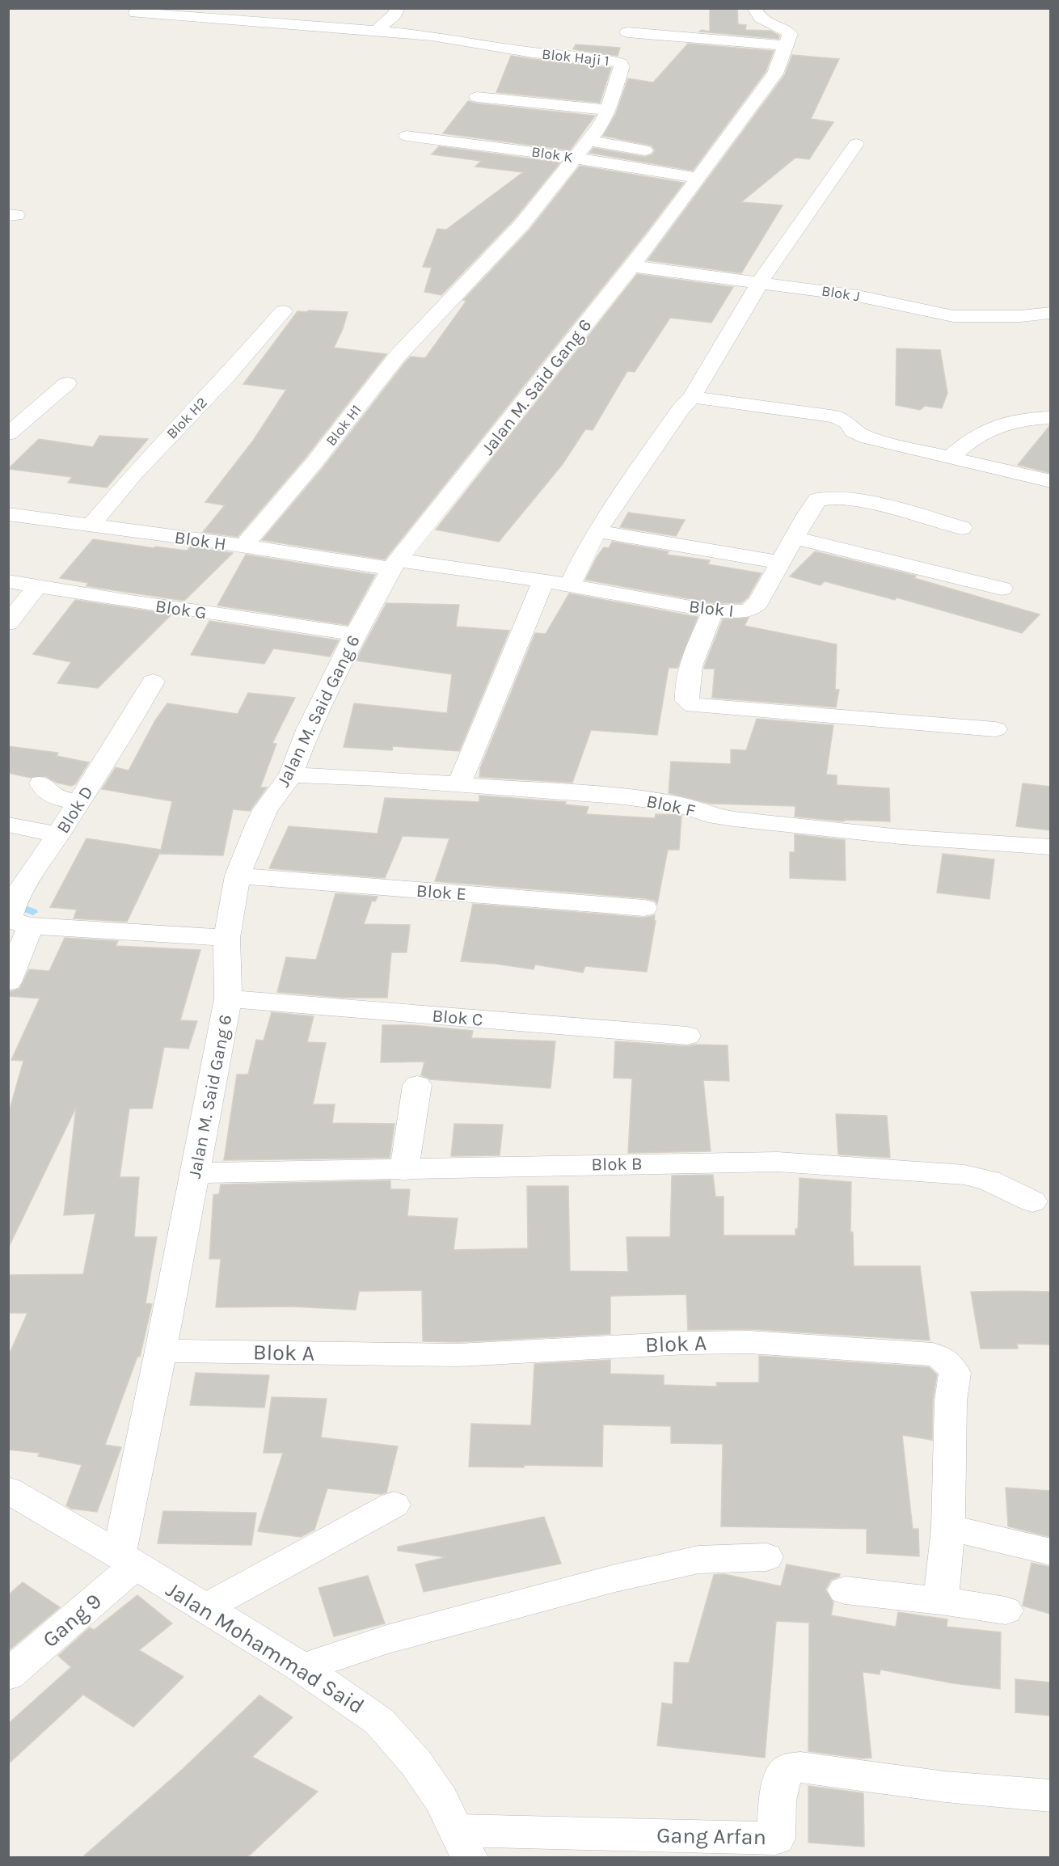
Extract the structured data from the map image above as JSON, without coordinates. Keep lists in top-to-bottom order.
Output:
{
  "streets": {
    "street": [
      "Blok Haji 1",
      "Blok K",
      "Blok J",
      "Jalan M. Said Gang 6",
      "Blok H2",
      "Blok H1",
      "Blok H",
      "Blok I",
      "Blok G",
      "Blok F",
      "Blok D",
      "Blok E",
      "Blok C",
      "Blok B",
      "Blok A",
      "Gang 9",
      "Jalan Mohammad Said",
      "Gang Arfan"
    ]
  },
  "crossings": [
    ["Blok Haji 1", "Blok K"],
    ["Blok Haji 1", "Blok H1"],
    ["Blok K", "Jalan M. Said Gang 6"],
    ["Blok J", "Jalan M. Said Gang 6"],
    ["Jalan M. Said Gang 6", "Blok H"],
    ["Jalan M. Said Gang 6", "Blok I"],
    ["Jalan M. Said Gang 6", "Blok G"],
    ["Jalan M. Said Gang 6", "Blok F"],
    ["Jalan M. Said Gang 6", "Blok E"],
    ["Jalan M. Said Gang 6", "Blok C"],
    ["Jalan M. Said Gang 6", "Blok B"],
    ["Jalan M. Said Gang 6", "Blok A"],
    ["Jalan M. Said Gang 6", "Gang 9"],
    ["Jalan M. Said Gang 6", "Jalan Mohammad Said"],
    ["Blok H2", "Blok H"],
    ["Blok H1", "Blok H"],
    ["Blok H", "Blok I"],
    ["Gang 9", "Jalan Mohammad Said"],
    ["Jalan Mohammad Said", "Gang Arfan"]
  ]
}
